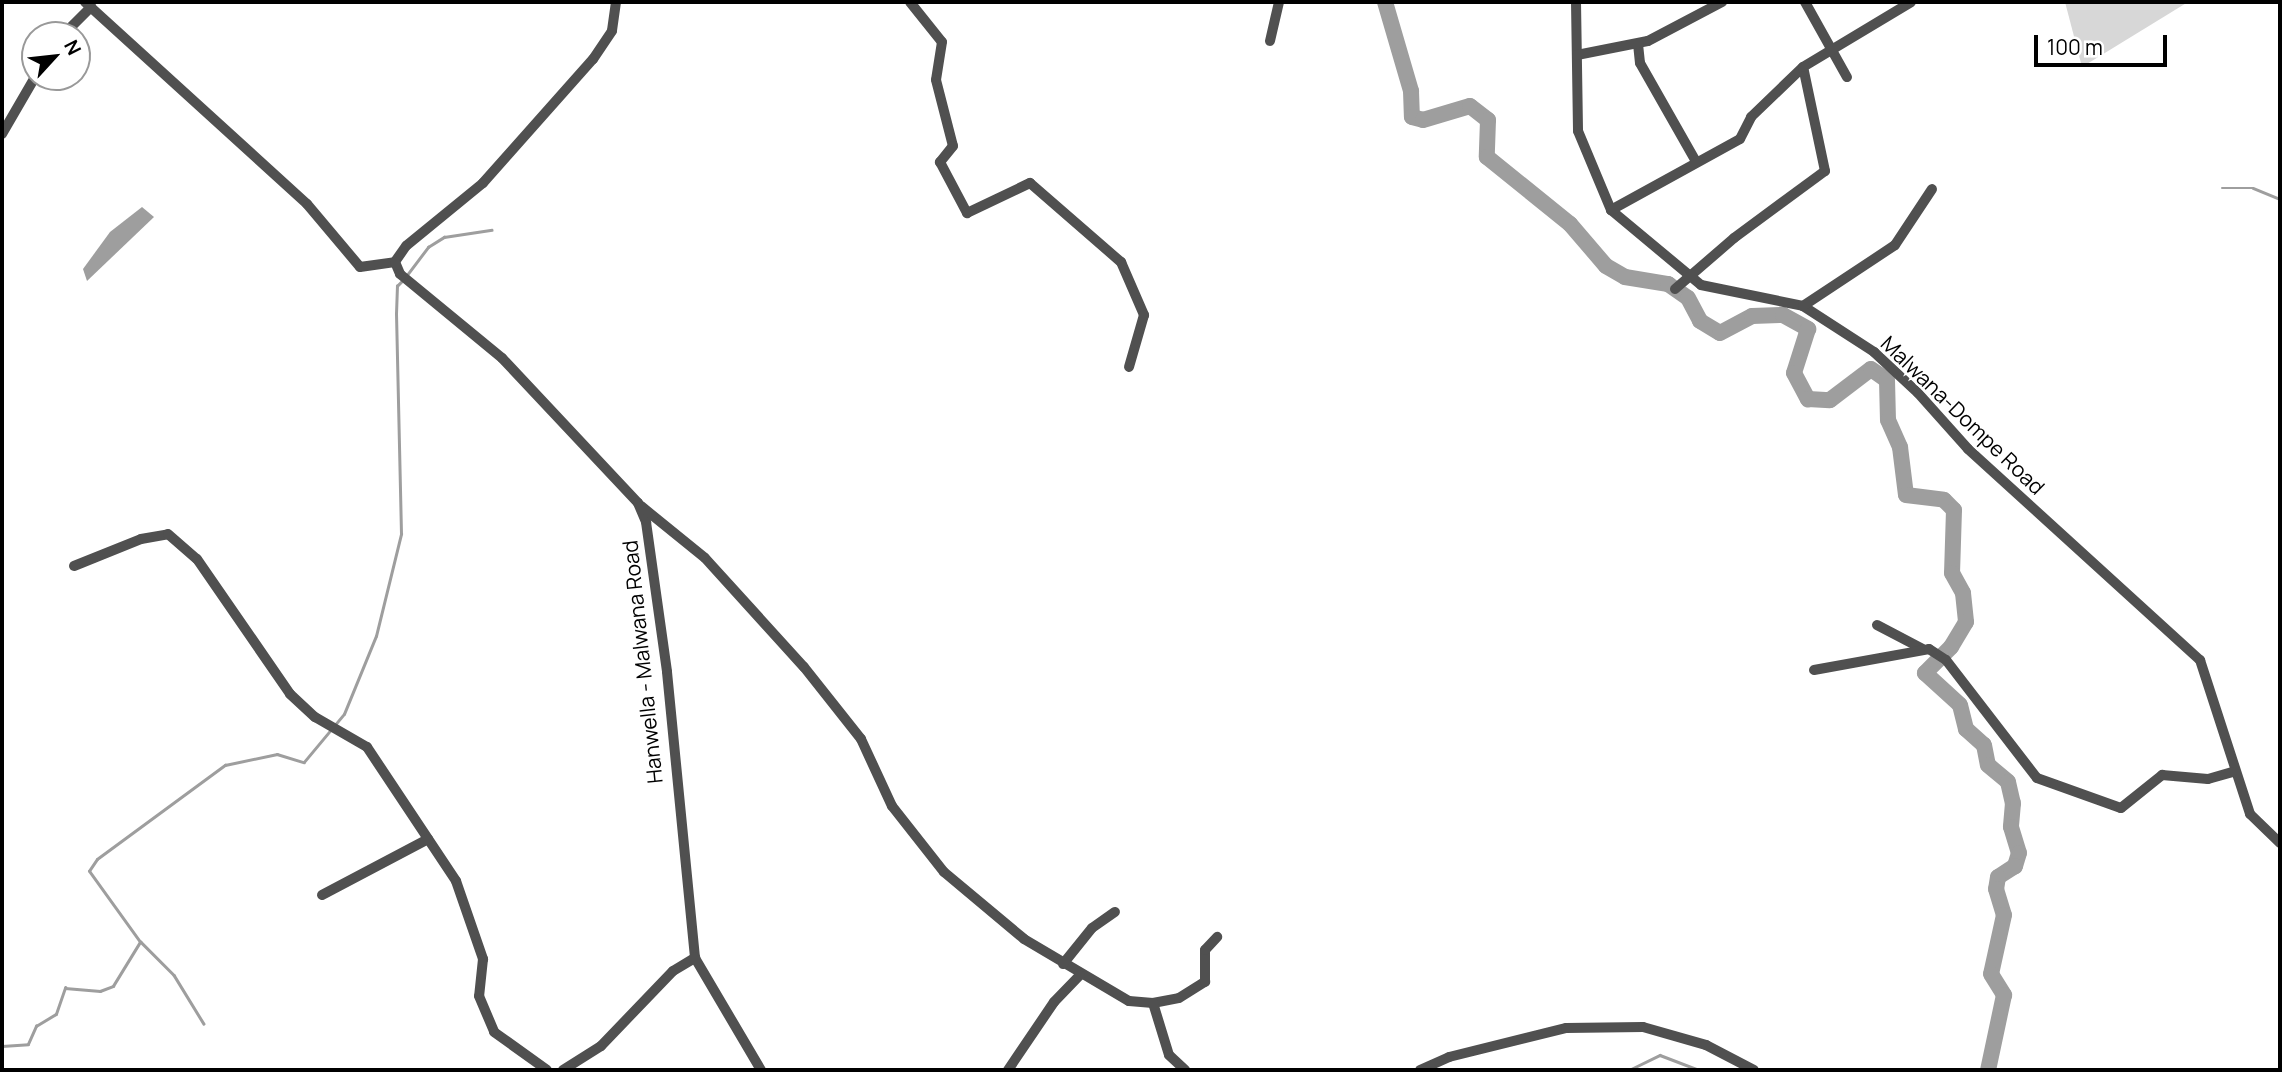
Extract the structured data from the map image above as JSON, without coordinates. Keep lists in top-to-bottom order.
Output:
{
  "streets": {
    "street": ["Malwana-Dompe Road", "Hanwella - Malwana Road"]
  },
  "scale_bar": "100 m",
  "north": "top right"
}
